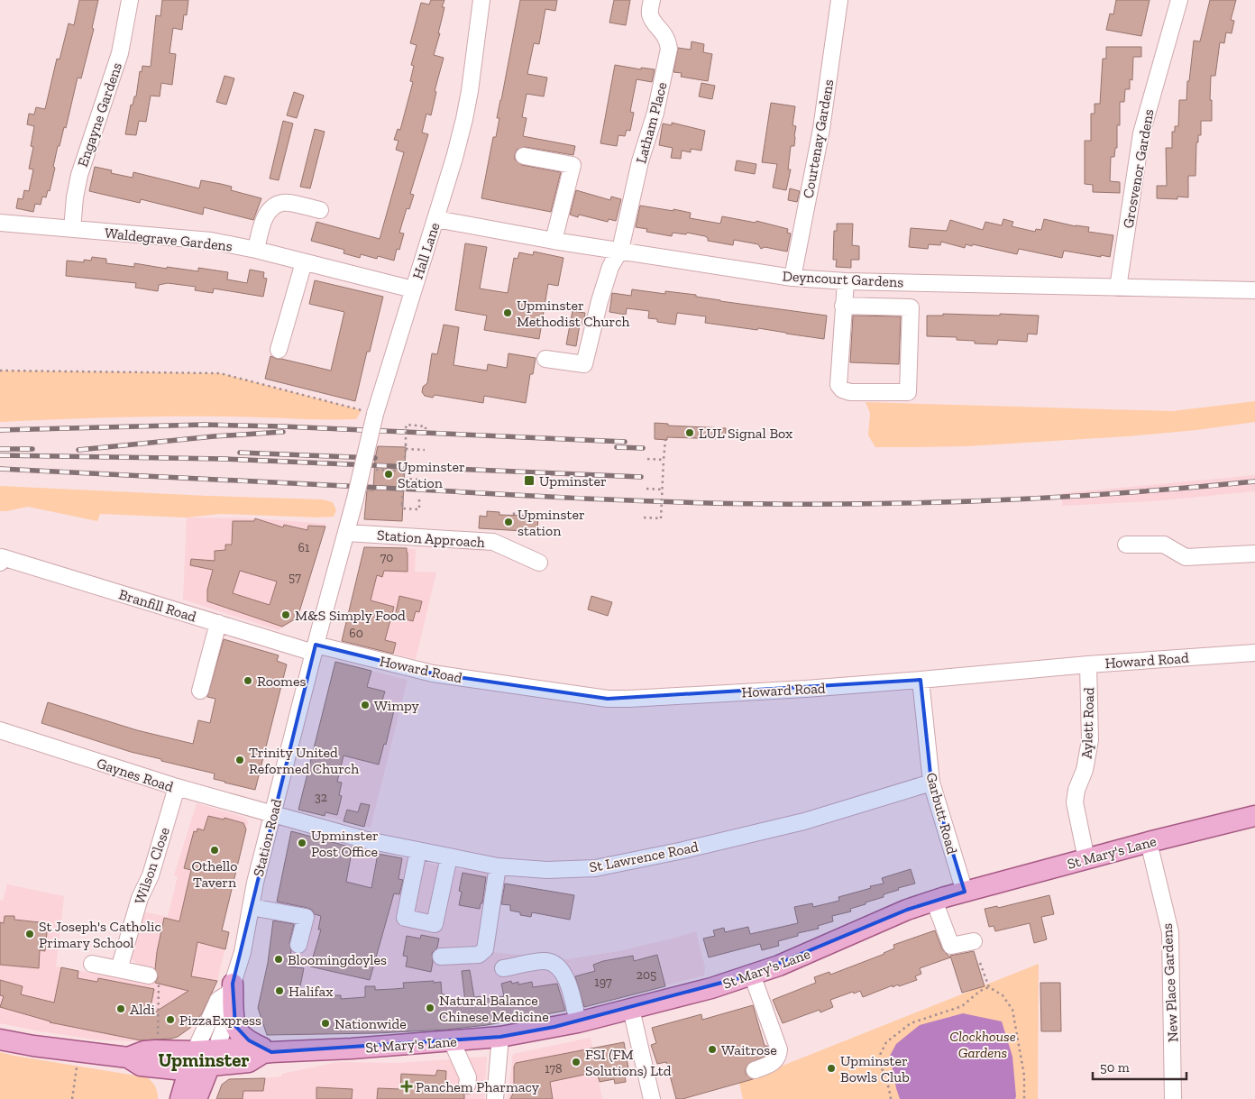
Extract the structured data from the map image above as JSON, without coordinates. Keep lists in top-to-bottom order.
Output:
{
  "streets": {
    "main road": ["St Mary's Lane"],
    "street": [
      "Engayne Gardens",
      "Latham Place",
      "Courtenay Gardens",
      "Grosvenor Gardens",
      "Waldegrave Gardens",
      "Hall Lane",
      "Deyncourt Gardens",
      "Station Approach",
      "Branfill Road",
      "Howard Road",
      "Aylett Road",
      "Gaynes Road",
      "Garbutt Road",
      "Station Road",
      "St Lawrence Road",
      "Wilson Close",
      "New Place Gardens"
    ]
  },
  "crossings": [
    ["Engayne Gardens", "Waldegrave Gardens"],
    ["Latham Place", "Deyncourt Gardens"],
    ["Courtenay Gardens", "Deyncourt Gardens"],
    ["Grosvenor Gardens", "Deyncourt Gardens"],
    ["Waldegrave Gardens", "Hall Lane"],
    ["Hall Lane", "Deyncourt Gardens"],
    ["Hall Lane", "Station Road"],
    ["Station Approach", "Station Road"],
    ["Branfill Road", "Howard Road"],
    ["Branfill Road", "Station Road"],
    ["Howard Road", "Aylett Road"],
    ["Howard Road", "Garbutt Road"],
    ["Howard Road", "Station Road"],
    ["Aylett Road", "St Mary's Lane"],
    ["Gaynes Road", "Station Road"],
    ["Gaynes Road", "St Lawrence Road"],
    ["Gaynes Road", "Wilson Close"],
    ["Garbutt Road", "St Mary's Lane"],
    ["Garbutt Road", "St Lawrence Road"],
    ["Station Road", "St Mary's Lane"],
    ["Station Road", "St Lawrence Road"],
    ["St Mary's Lane", "New Place Gardens"]
  ],
  "districts": ["Upminster"],
  "parks": ["Clockhouse Gardens"],
  "places": {
    "other": [
      "Upminster Methodist Church",
      "LUL Signal Box",
      "Upminster Station",
      "Upminster station",
      "M&S Simply Food",
      "Roomes",
      "Wimpy",
      "Trinity United Reformed Church",
      "Upminster Post Office",
      "Othello Tavern",
      "St Joseph's Catholic Primary School",
      "Bloomingdoyles",
      "Halifax",
      "Natural Balance Chinese Medicine",
      "Aldi",
      "PizzaExpress",
      "Nationwide",
      "Waitrose",
      "FSI (FM Solutions) Ltd",
      "Upminster Bowls Club"
    ],
    "transit": ["Upminster"],
    "health": ["Panchem Pharmacy"]
  },
  "house_numbers": [
    "61",
    "70",
    "57",
    "60",
    "32",
    "205",
    "197",
    "178"
  ],
  "scale_bar": "50 m"
}
